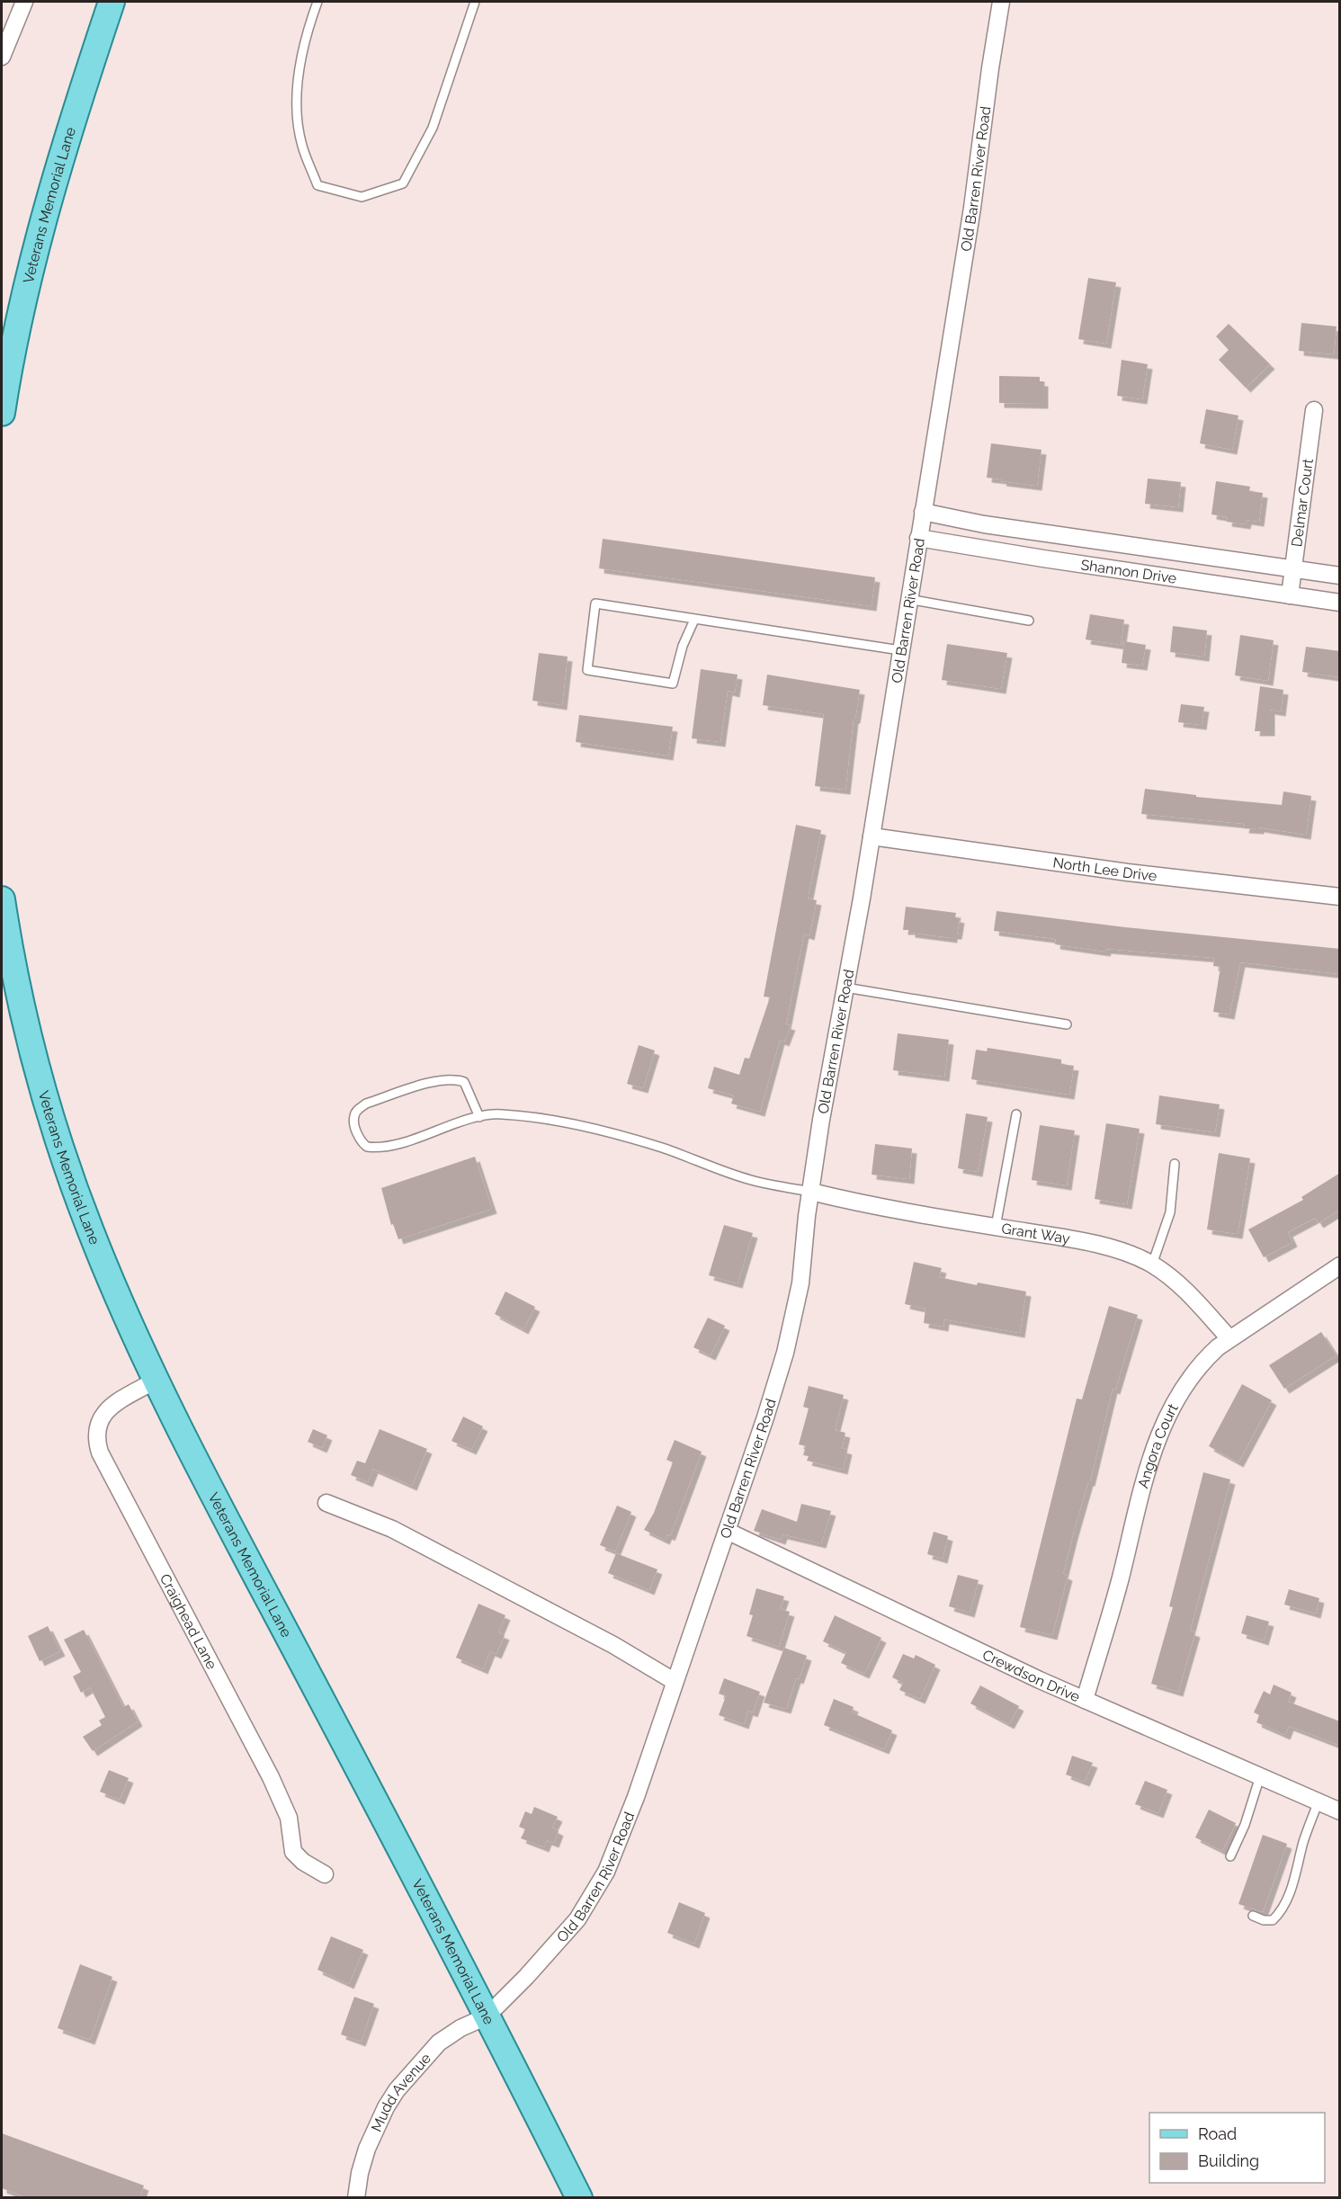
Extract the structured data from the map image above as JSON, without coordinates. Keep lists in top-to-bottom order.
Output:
{
  "streets": {
    "main road": ["Veterans Memorial Lane"],
    "street": [
      "Old Barren River Road",
      "Delmar Court",
      "Shannon Drive",
      "North Lee Drive",
      "Grant Way",
      "Angora Court",
      "Craighead Lane",
      "Crewdson Drive",
      "Mudd Avenue"
    ]
  },
  "crossings": [
    ["Old Barren River Road", "Veterans Memorial Lane"],
    ["Old Barren River Road", "Shannon Drive"],
    ["Old Barren River Road", "North Lee Drive"],
    ["Old Barren River Road", "Grant Way"],
    ["Old Barren River Road", "Crewdson Drive"],
    ["Old Barren River Road", "Mudd Avenue"],
    ["Veterans Memorial Lane", "Craighead Lane"],
    ["Veterans Memorial Lane", "Mudd Avenue"],
    ["Delmar Court", "Shannon Drive"],
    ["Grant Way", "Angora Court"],
    ["Angora Court", "Crewdson Drive"]
  ],
  "legend": ["Road", "Building"]
}
